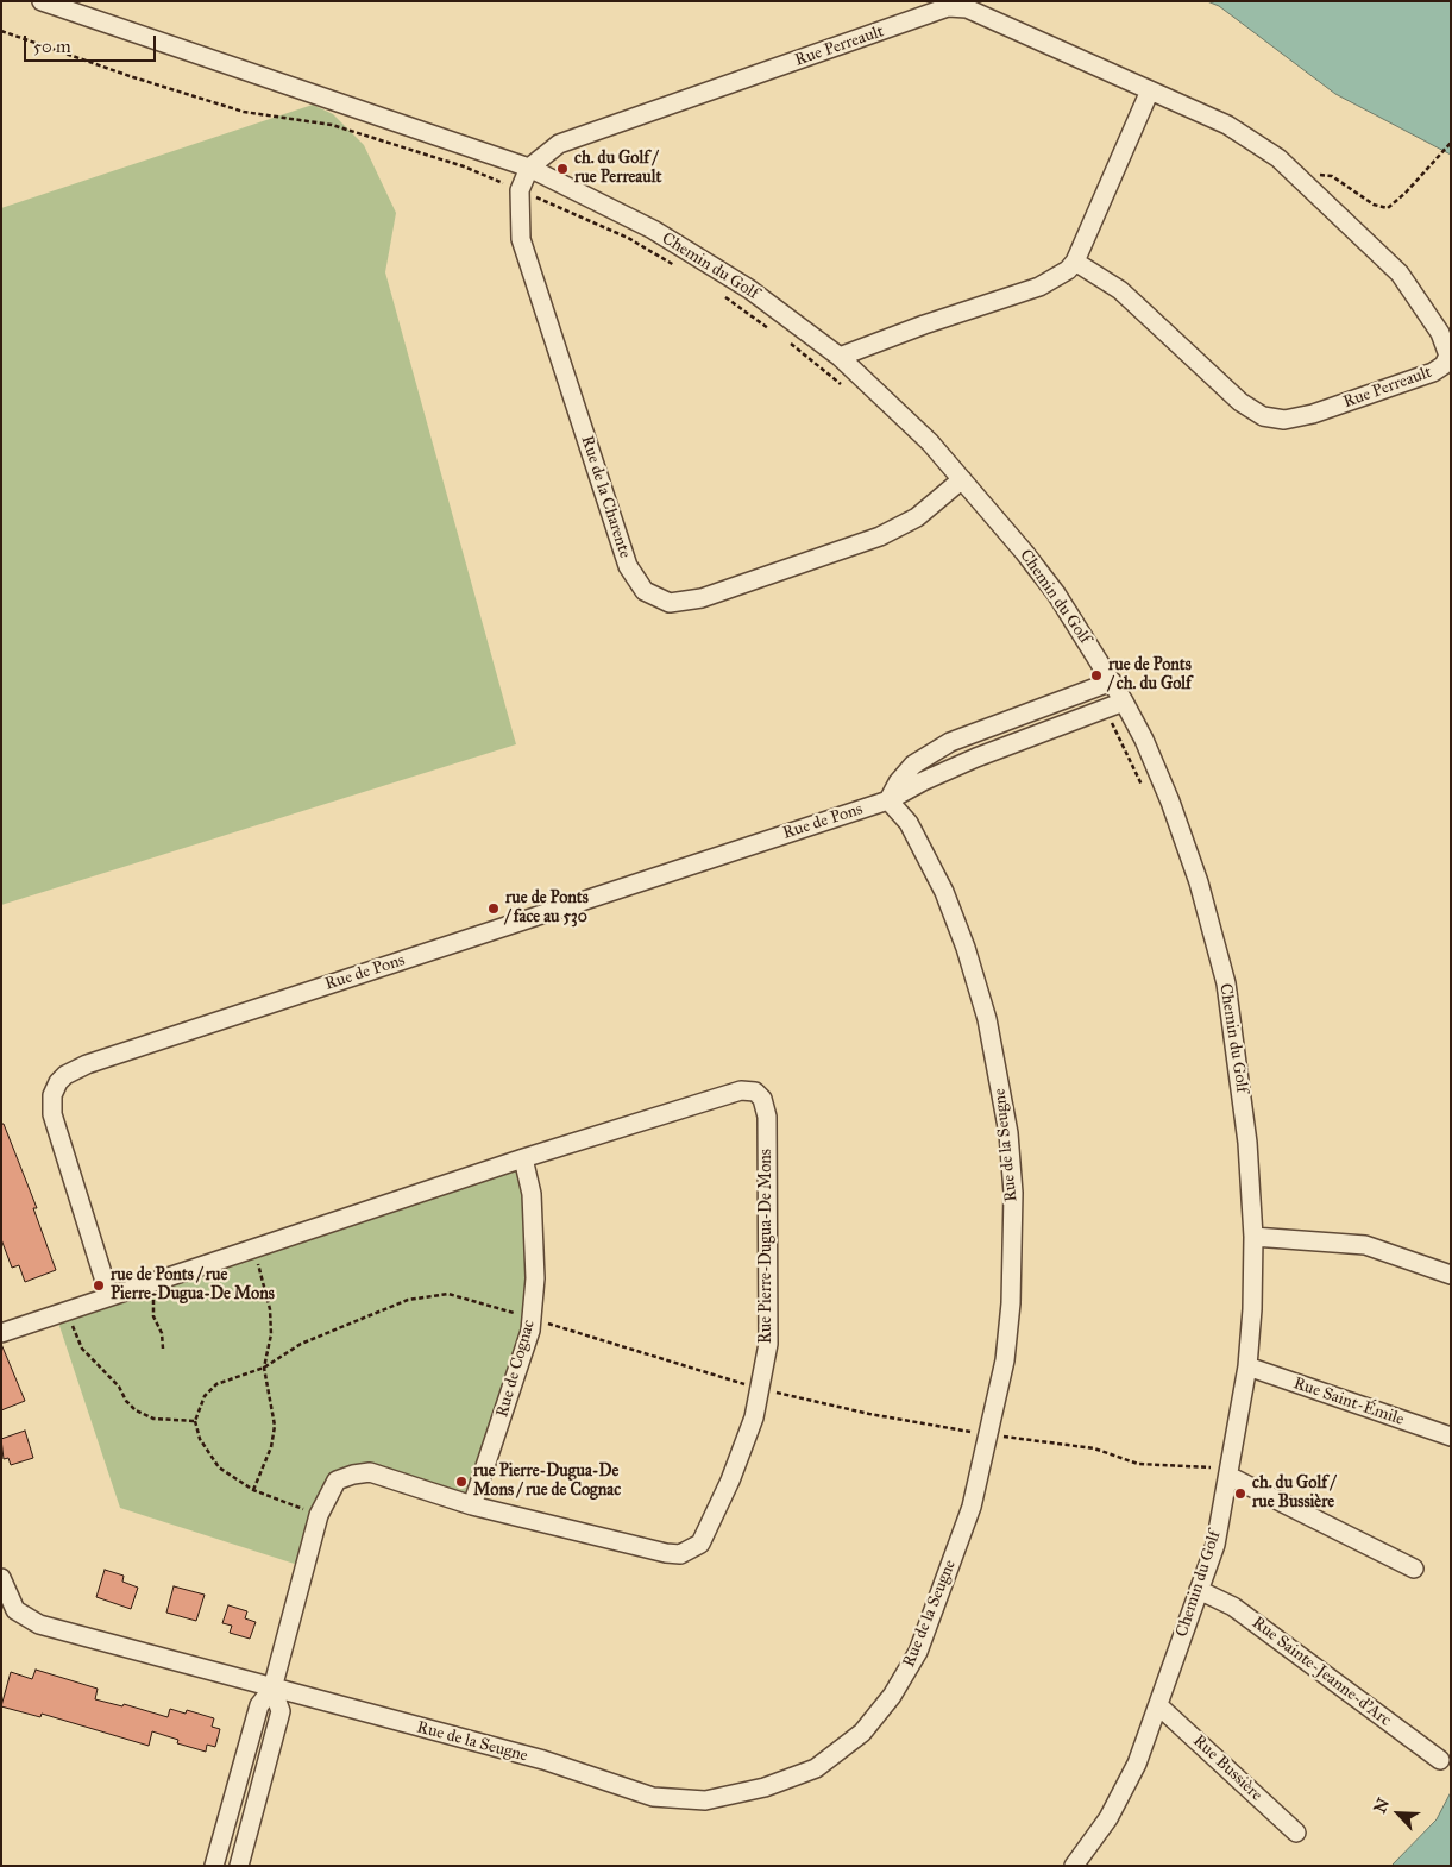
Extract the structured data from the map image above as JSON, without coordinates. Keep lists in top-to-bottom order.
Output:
{
  "streets": {
    "street": [
      "Rue Perreault",
      "Chemin du Golf",
      "Rue de la Charente",
      "Rue de Pons",
      "Rue de la Seugne",
      "Rue Pierre-Dugua-De Mons",
      "Rue de Cognac",
      "Rue Saint-Émile",
      "Rue Sainte-Jeanne-d'Arc",
      "Rue Bussière"
    ]
  },
  "crossings": [
    ["Rue Perreault", "Chemin du Golf"],
    ["Rue Perreault", "Rue de la Charente"],
    ["Chemin du Golf", "Rue de la Charente"],
    ["Chemin du Golf", "Rue de Pons"],
    ["Chemin du Golf", "Rue Saint-Émile"],
    ["Chemin du Golf", "Rue Sainte-Jeanne-d'Arc"],
    ["Chemin du Golf", "Rue Bussière"],
    ["Rue de Pons", "Rue de la Seugne"],
    ["Rue de Pons", "Rue Pierre-Dugua-De Mons"],
    ["Rue de la Seugne", "Rue Pierre-Dugua-De Mons"],
    ["Rue Pierre-Dugua-De Mons", "Rue de Cognac"]
  ],
  "places": [
    "ch. du Golf / rue Perreault",
    "rue de Ponts / ch. du Golf",
    "rue de Ponts / face au 530",
    "rue de Ponts / rue Pierre-Dugua-De Mons",
    "rue Pierre-Dugua-De Mons / rue de Cognac",
    "ch. du Golf / rue Bussière"
  ],
  "scale_bar": "50 m",
  "north": "top left"
}
